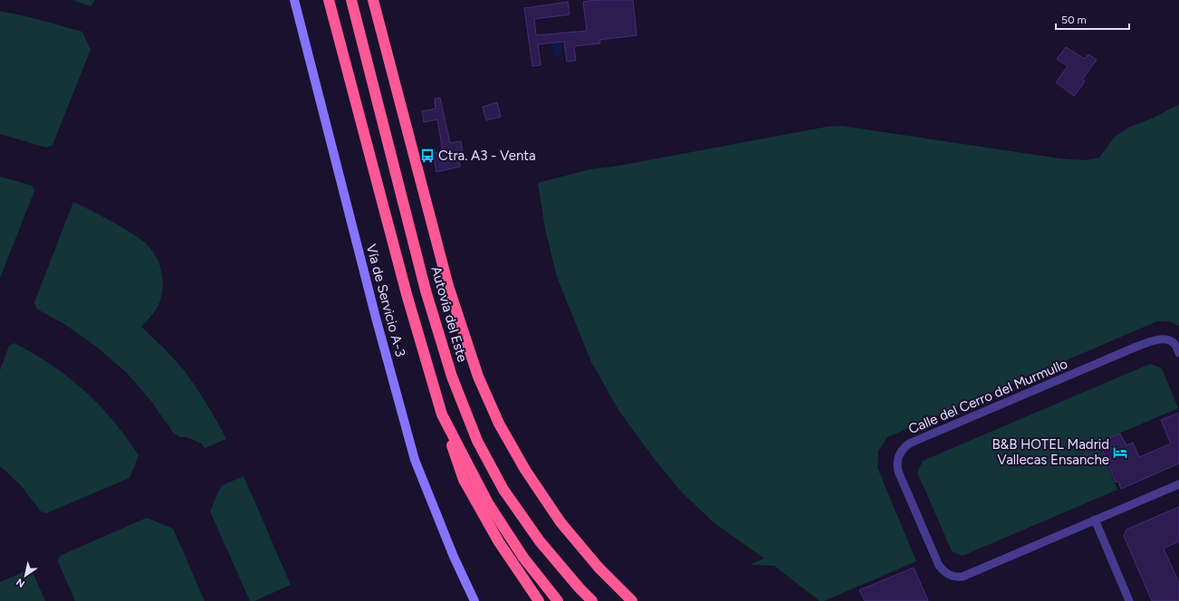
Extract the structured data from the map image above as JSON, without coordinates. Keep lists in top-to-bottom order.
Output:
{
  "streets": {
    "highway": ["Autovía del Este"],
    "main road": ["Vía de Servicio A-3"],
    "street": ["Calle del Cerro del Murmullo"]
  },
  "places": {
    "bus stop": ["Ctra. A3 - Venta"],
    "hotel": ["B&B HOTEL Madrid Vallecas Ensanche"]
  },
  "scale_bar": "50 m",
  "north": "bottom left"
}
